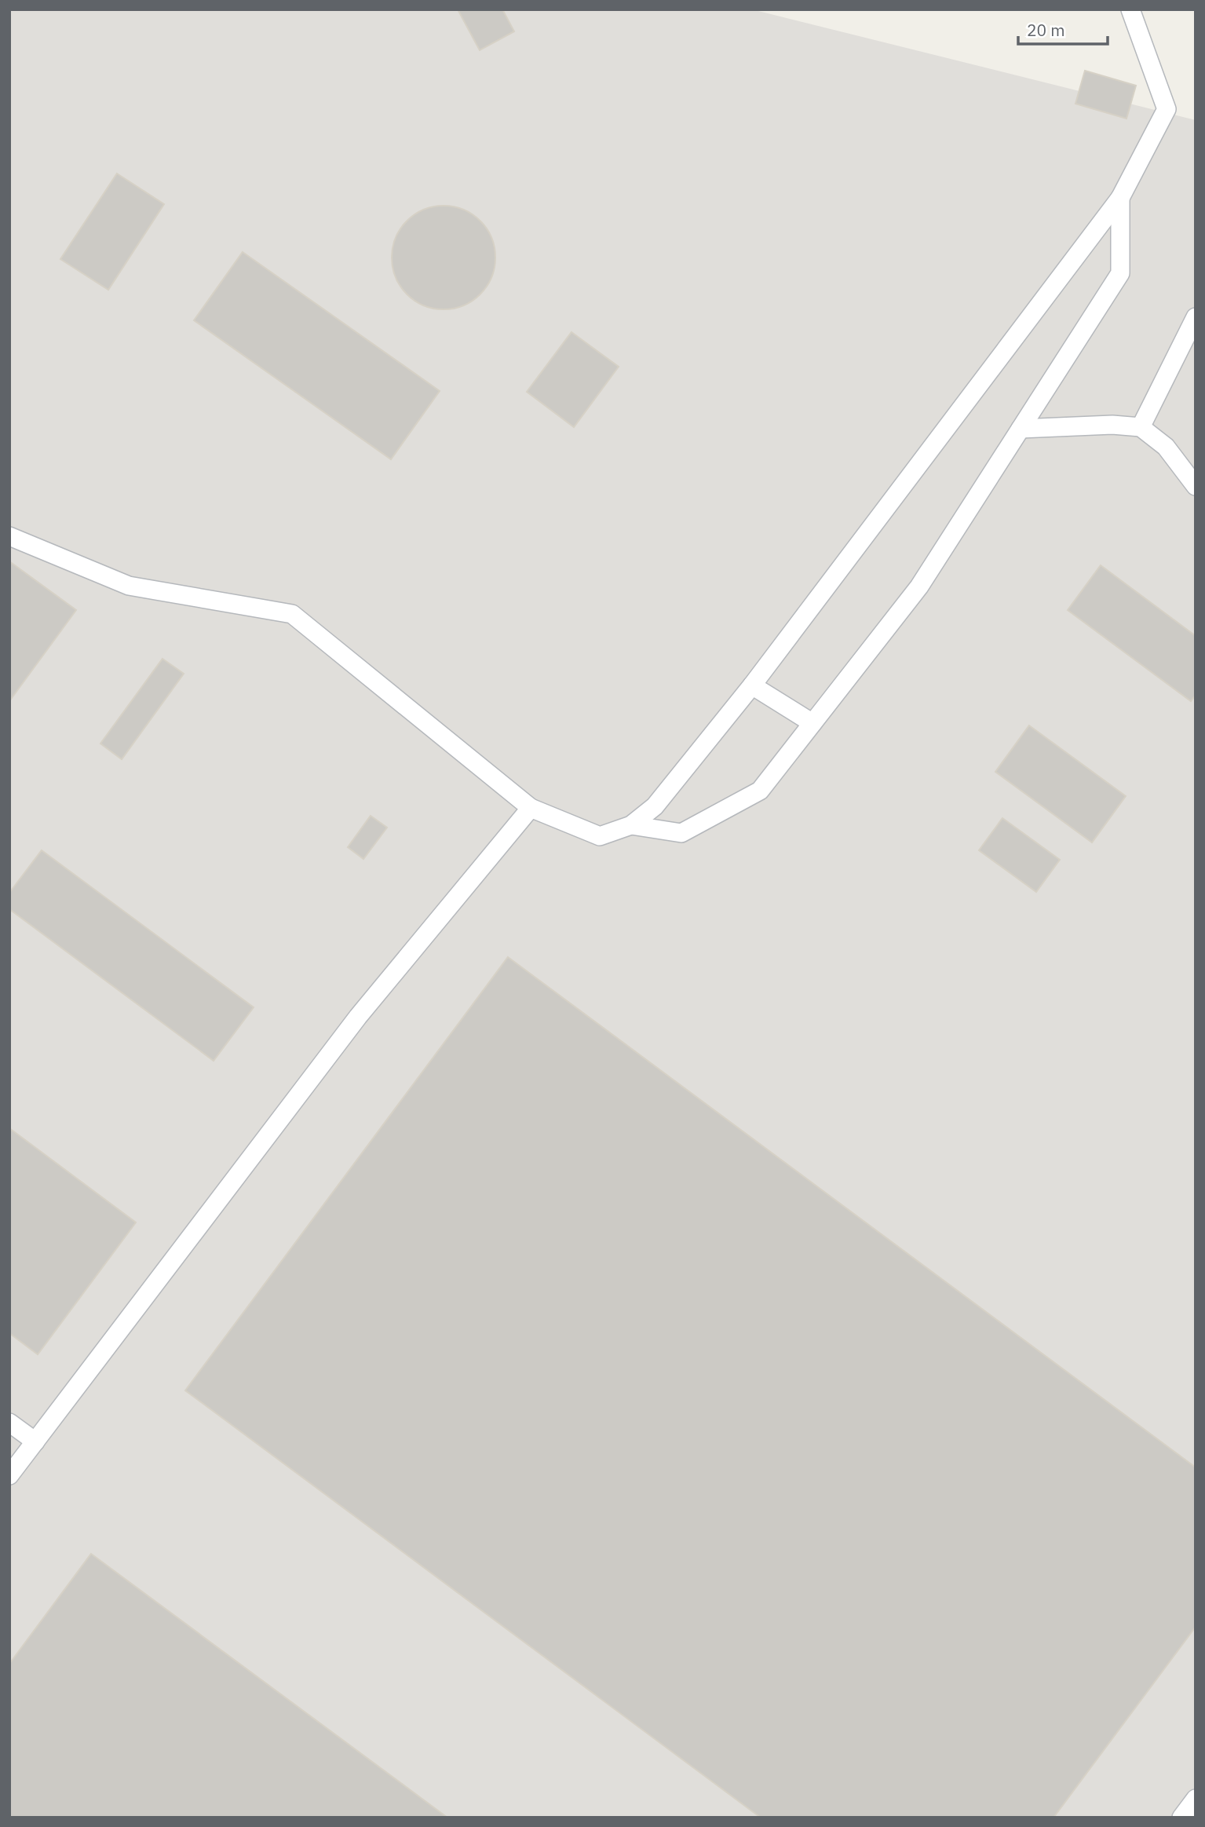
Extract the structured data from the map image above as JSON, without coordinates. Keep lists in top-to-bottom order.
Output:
{
  "scale_bar": "20 m"
}
